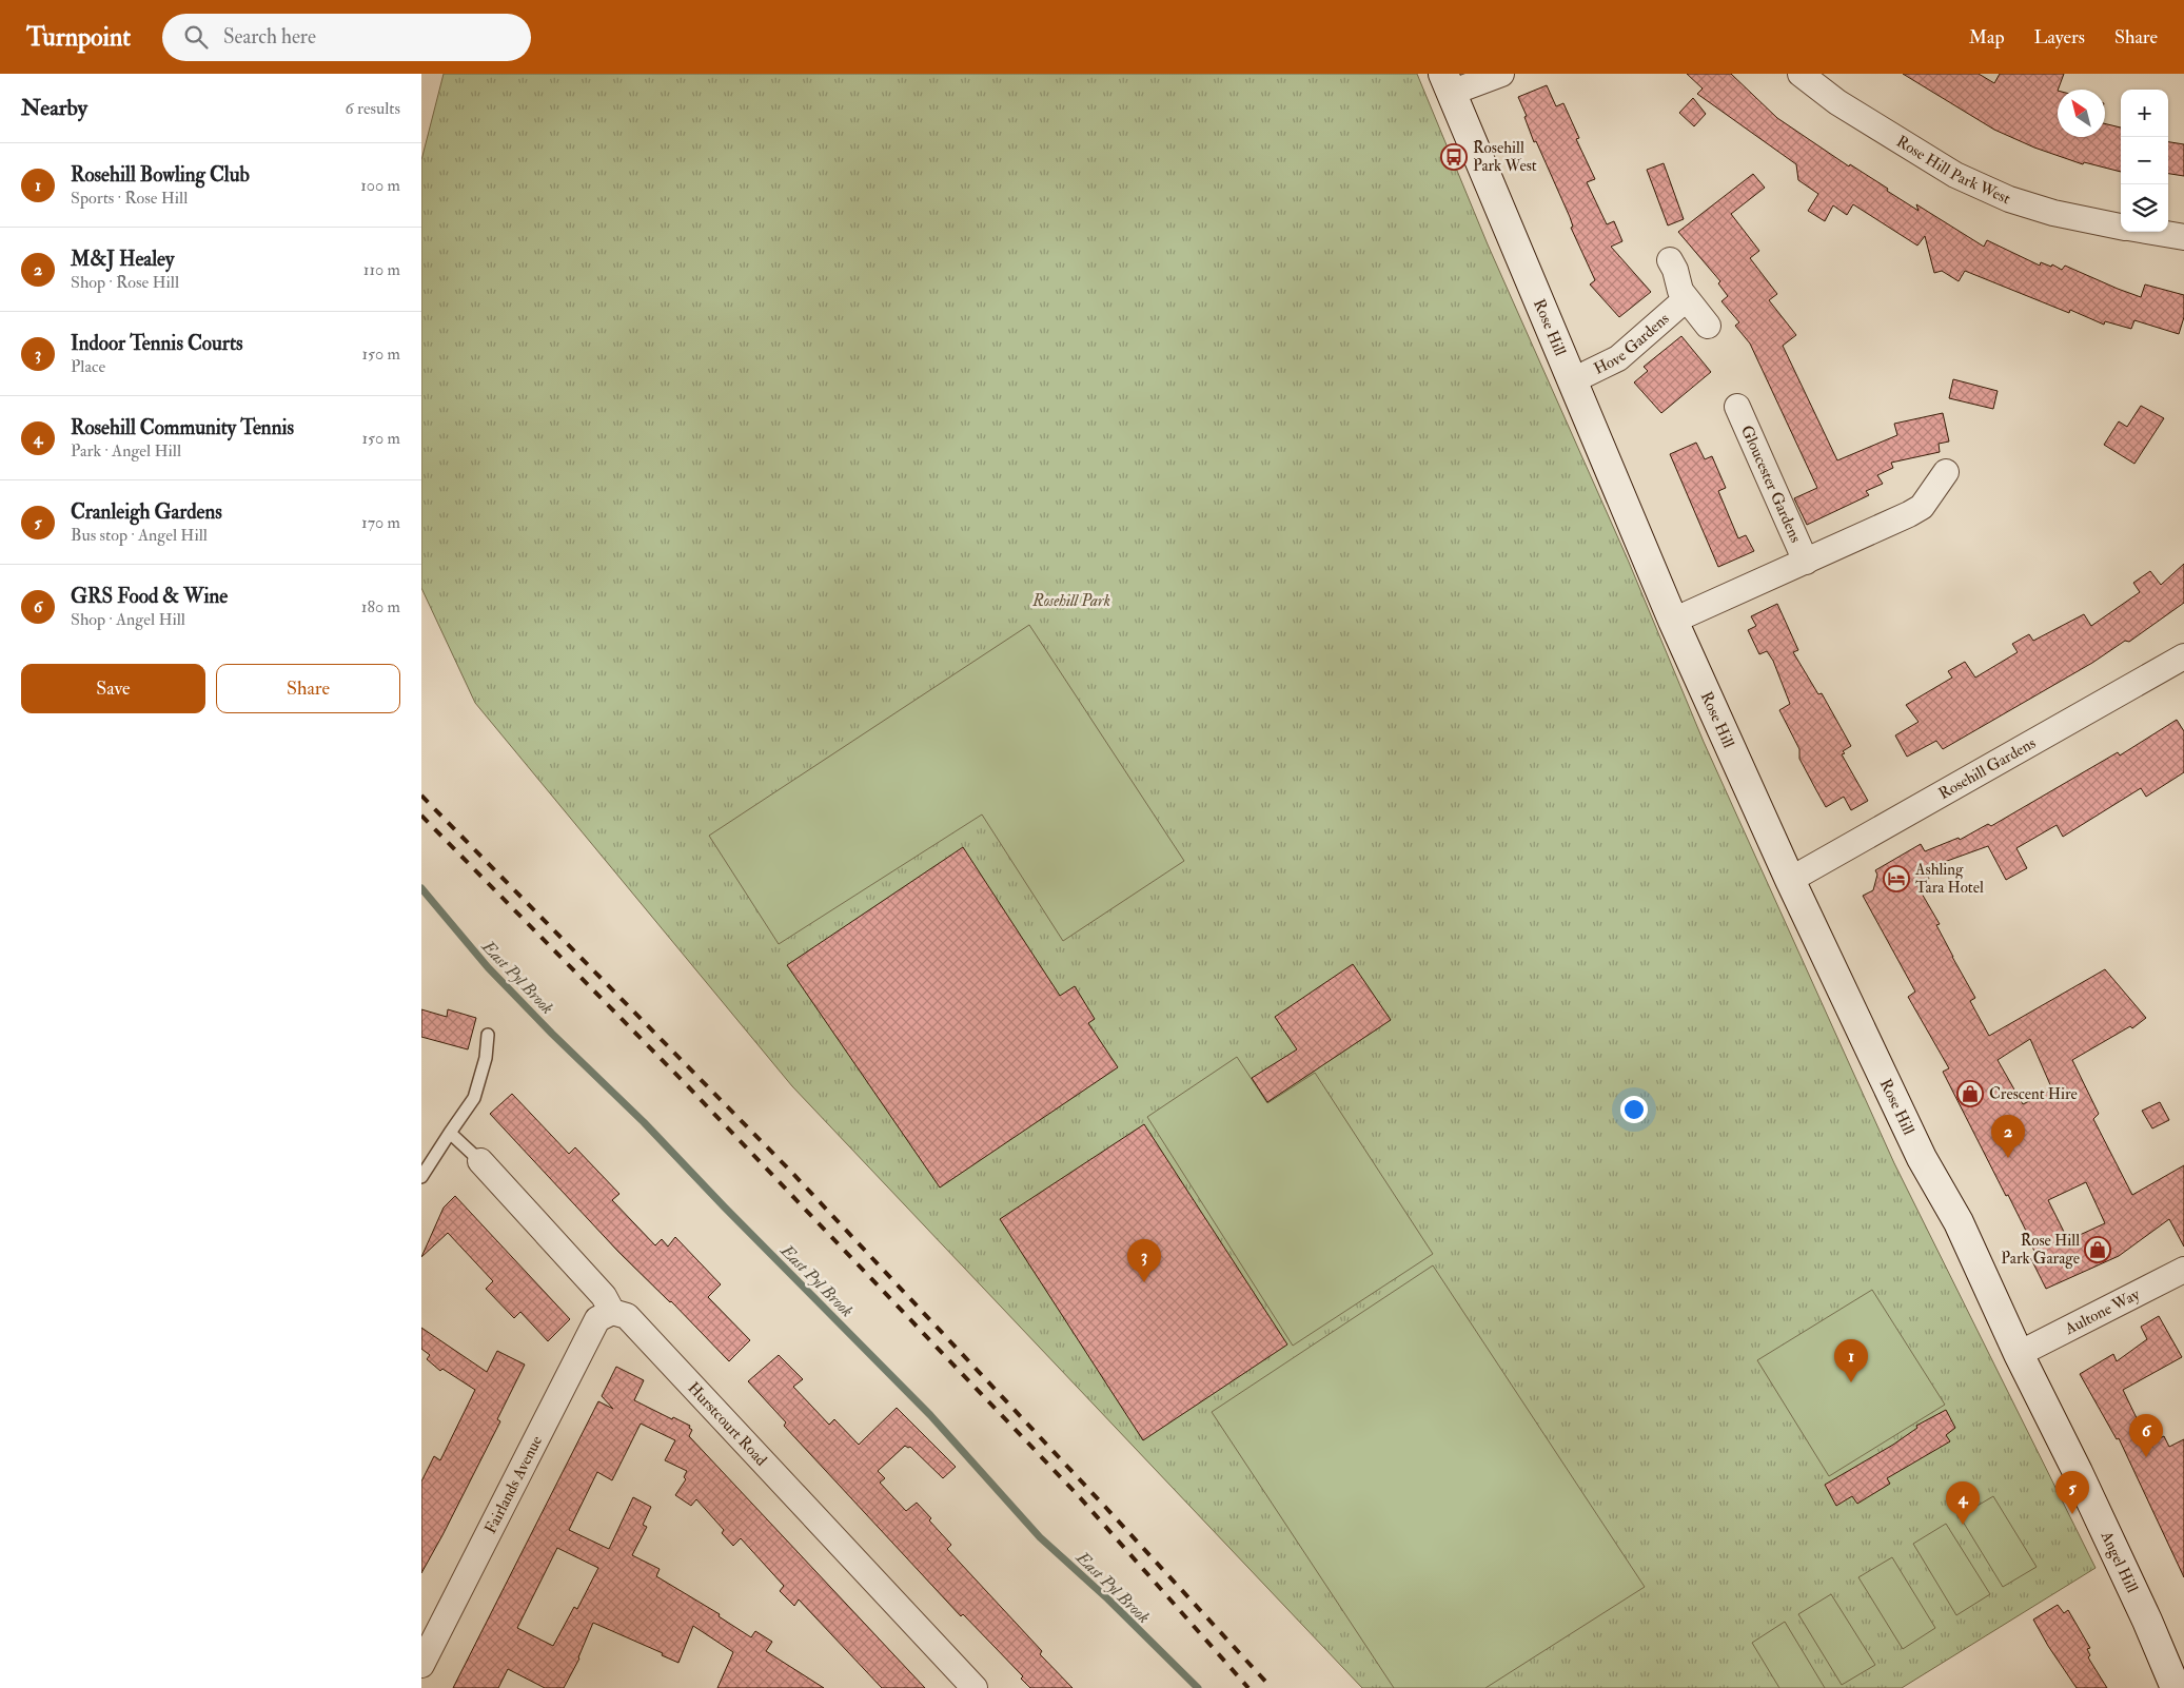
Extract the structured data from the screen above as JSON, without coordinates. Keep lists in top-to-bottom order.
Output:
{
  "streets": {
    "main road": ["Rose Hill", "Angel Hill"],
    "street": [
      "Rose Hill Park West",
      "Hove Gardens",
      "Gloucester Gardens",
      "Rosehill Gardens",
      "Aultone Way",
      "Hurstcourt Road",
      "Fairlands Avenue"
    ]
  },
  "crossings": [
    ["Rose Hill", "Hove Gardens"],
    ["Rose Hill", "Gloucester Gardens"],
    ["Rose Hill", "Rosehill Gardens"],
    ["Rose Hill", "Aultone Way"],
    ["Rose Hill", "Angel Hill"],
    ["Aultone Way", "Angel Hill"],
    ["Hurstcourt Road", "Fairlands Avenue"]
  ],
  "water": ["East Pyl Brook"],
  "parks": ["Rosehill Park"],
  "places": {
    "bus stop": ["Rosehill Park West"],
    "hotel": ["Ashling Tara Hotel"],
    "shop": ["Crescent Hire", "Rose Hill Park Garage"]
  },
  "north": "top left",
  "page": {
    "header": "Turnpoint",
    "search": "Search here",
    "nav": ["Map", "Layers", "Share"],
    "heading": ["Nearby", "6 results"],
    "map_buttons": ["+", "−"],
    "list": [
      {
        "mark": "1",
        "name": "Rosehill Bowling Club",
        "note": "Sports · Rose Hill",
        "value": "100 m"
      },
      {
        "mark": "2",
        "name": "M&J Healey",
        "note": "Shop · Rose Hill",
        "value": "110 m"
      },
      {
        "mark": "3",
        "name": "Indoor Tennis Courts",
        "note": "Place",
        "value": "150 m"
      },
      {
        "mark": "4",
        "name": "Rosehill Community Tennis",
        "note": "Park · Angel Hill",
        "value": "150 m"
      },
      {
        "mark": "5",
        "name": "Cranleigh Gardens",
        "note": "Bus stop · Angel Hill",
        "value": "170 m"
      },
      {
        "mark": "6",
        "name": "GRS Food & Wine",
        "note": "Shop · Angel Hill",
        "value": "180 m"
      }
    ],
    "buttons": ["Save", "Share"],
    "pins": [
      "2",
      "3",
      "1",
      "6",
      "5",
      "4"
    ]
  }
}
